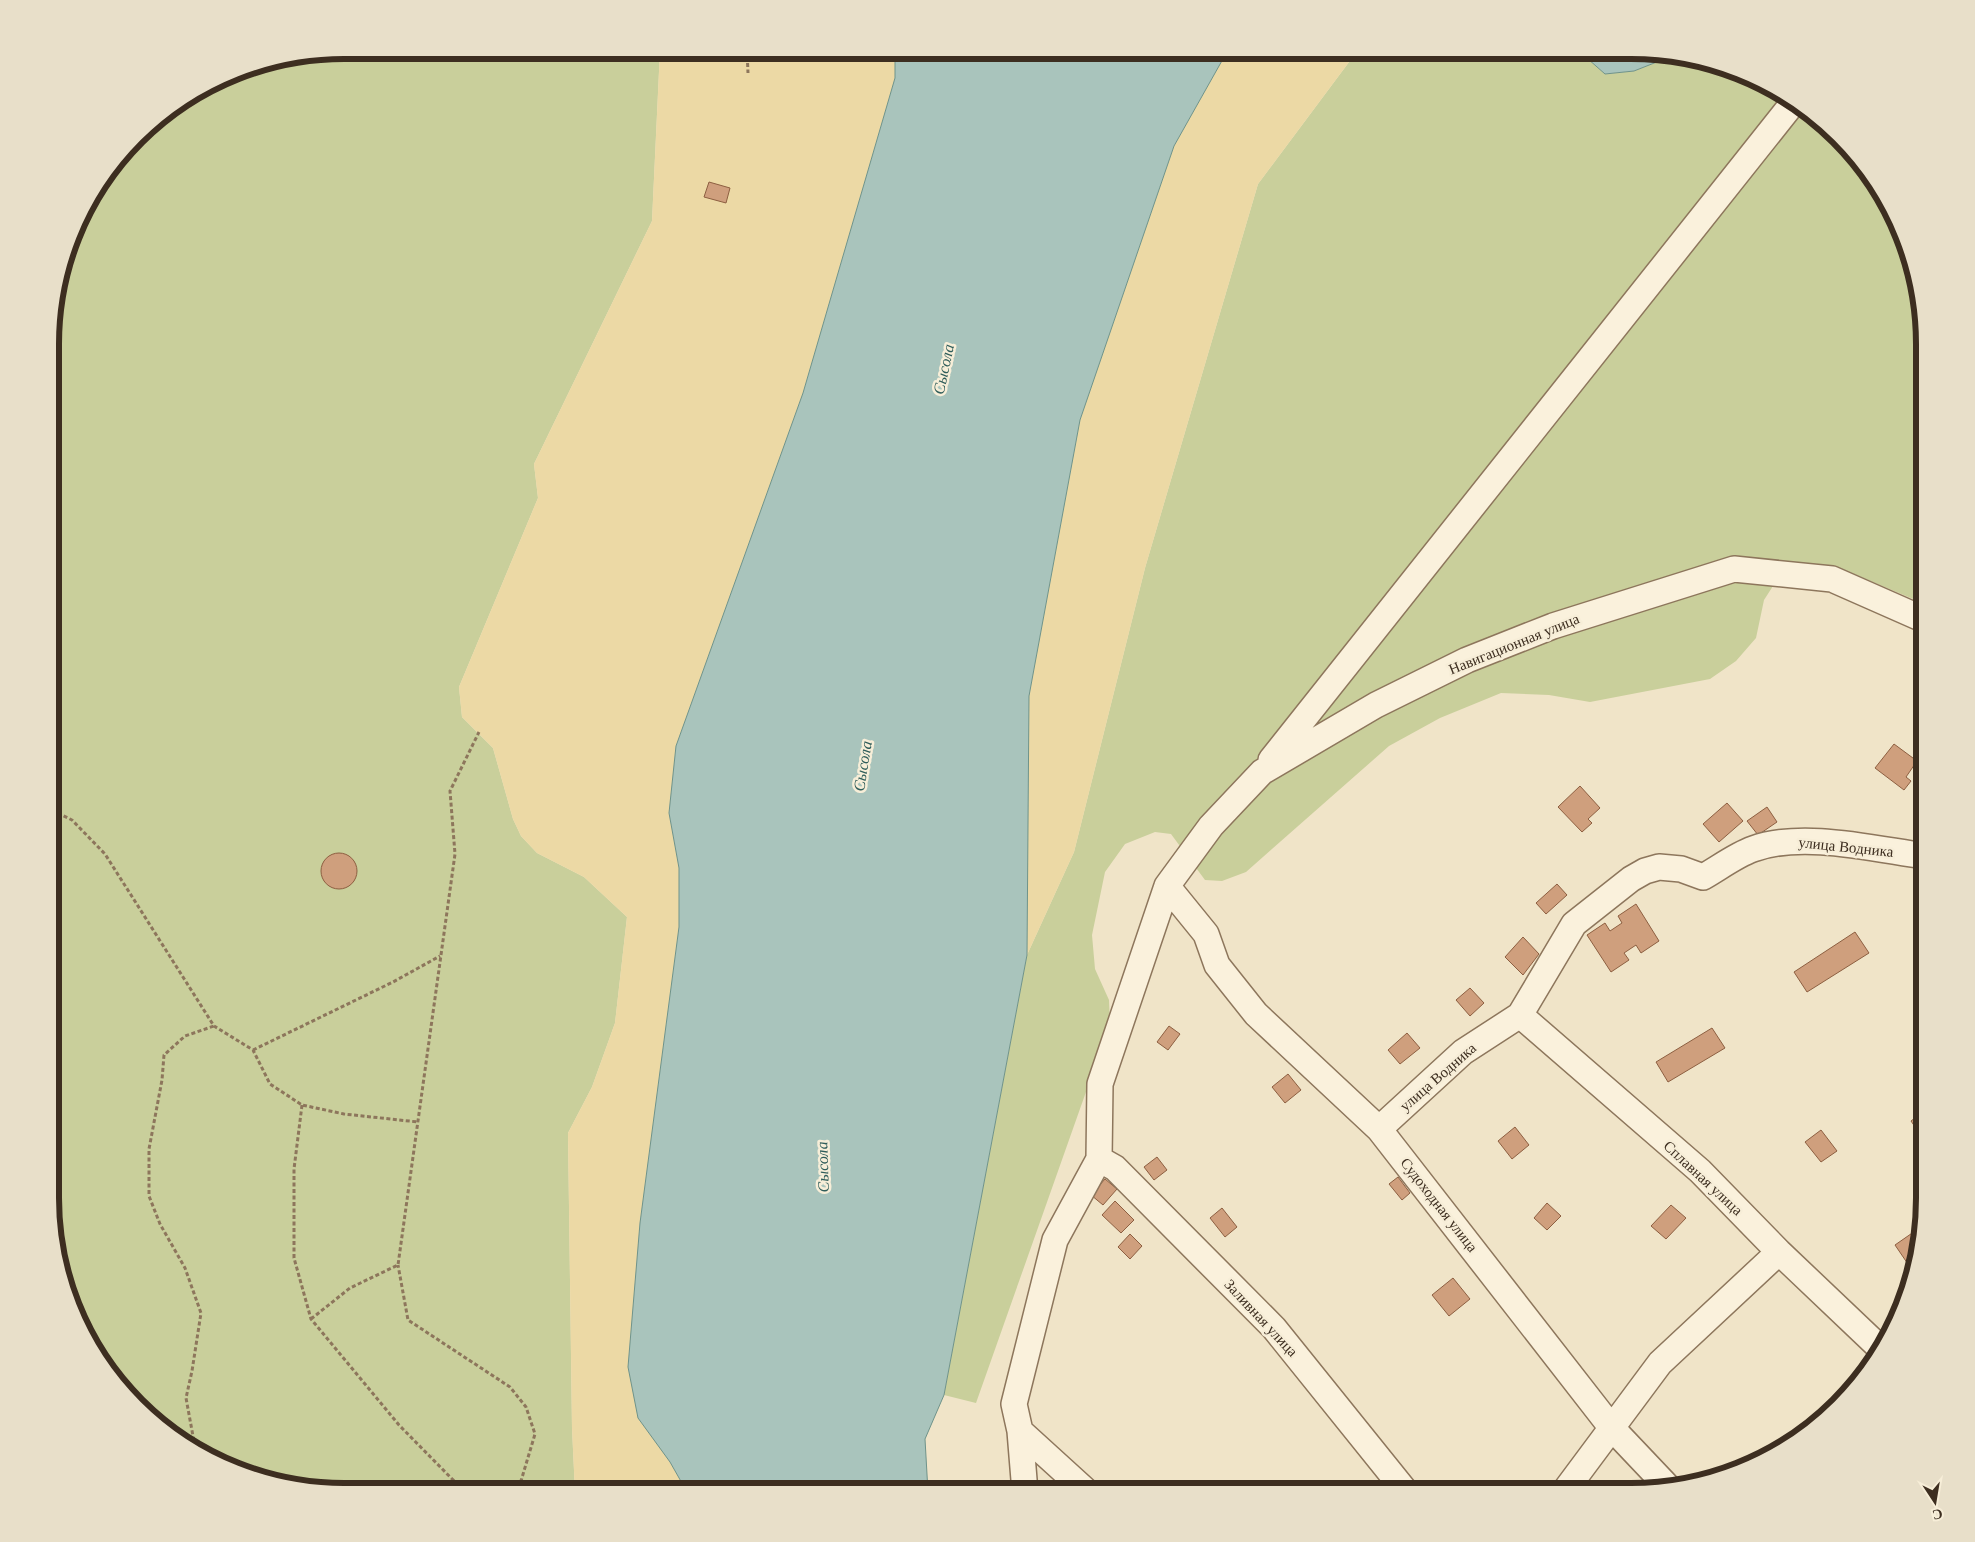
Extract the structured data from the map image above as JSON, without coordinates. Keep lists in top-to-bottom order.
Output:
{
  "streets": {
    "street": [
      "Навигационная улица",
      "улица Водника",
      "Сплавная улица",
      "Судоходная улица",
      "Заливная улица"
    ]
  },
  "crossings": [
    ["Навигационная улица", "Судоходная улица"],
    ["Навигационная улица", "Заливная улица"],
    ["улица Водника", "Сплавная улица"],
    ["улица Водника", "Судоходная улица"]
  ],
  "water": ["Сысола"],
  "north": "bottom"
}
